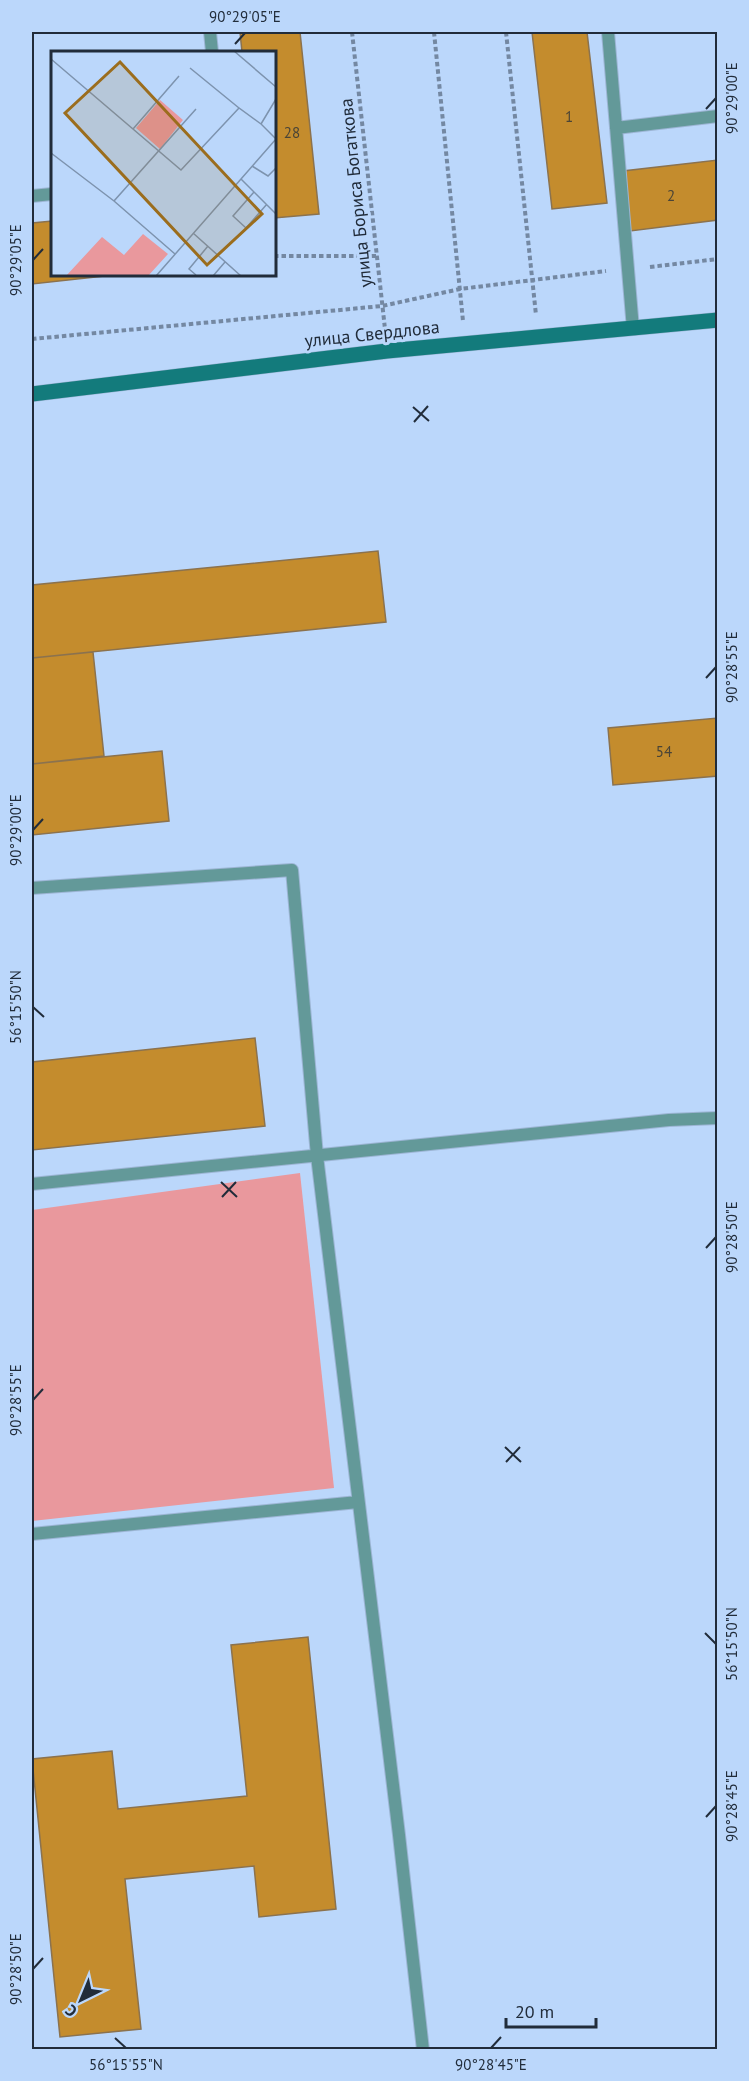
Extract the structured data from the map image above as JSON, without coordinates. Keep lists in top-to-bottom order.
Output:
{
  "streets": {
    "main road": ["улица Свердлова"],
    "path": ["улица Бориса Богаткова"]
  },
  "crossings": [
    ["улица Бориса Богаткова", "улица Свердлова"]
  ],
  "house_numbers": [
    "1",
    "28",
    "2",
    "54"
  ],
  "scale_bar": "20 m",
  "north": "bottom left",
  "coordinates": [
    "90°29'05\"E",
    "90°29'00\"E",
    "90°28'55\"E",
    "56°15'50\"N",
    "90°28'50\"E",
    "90°28'45\"E",
    "56°15'55\"N"
  ]
}
